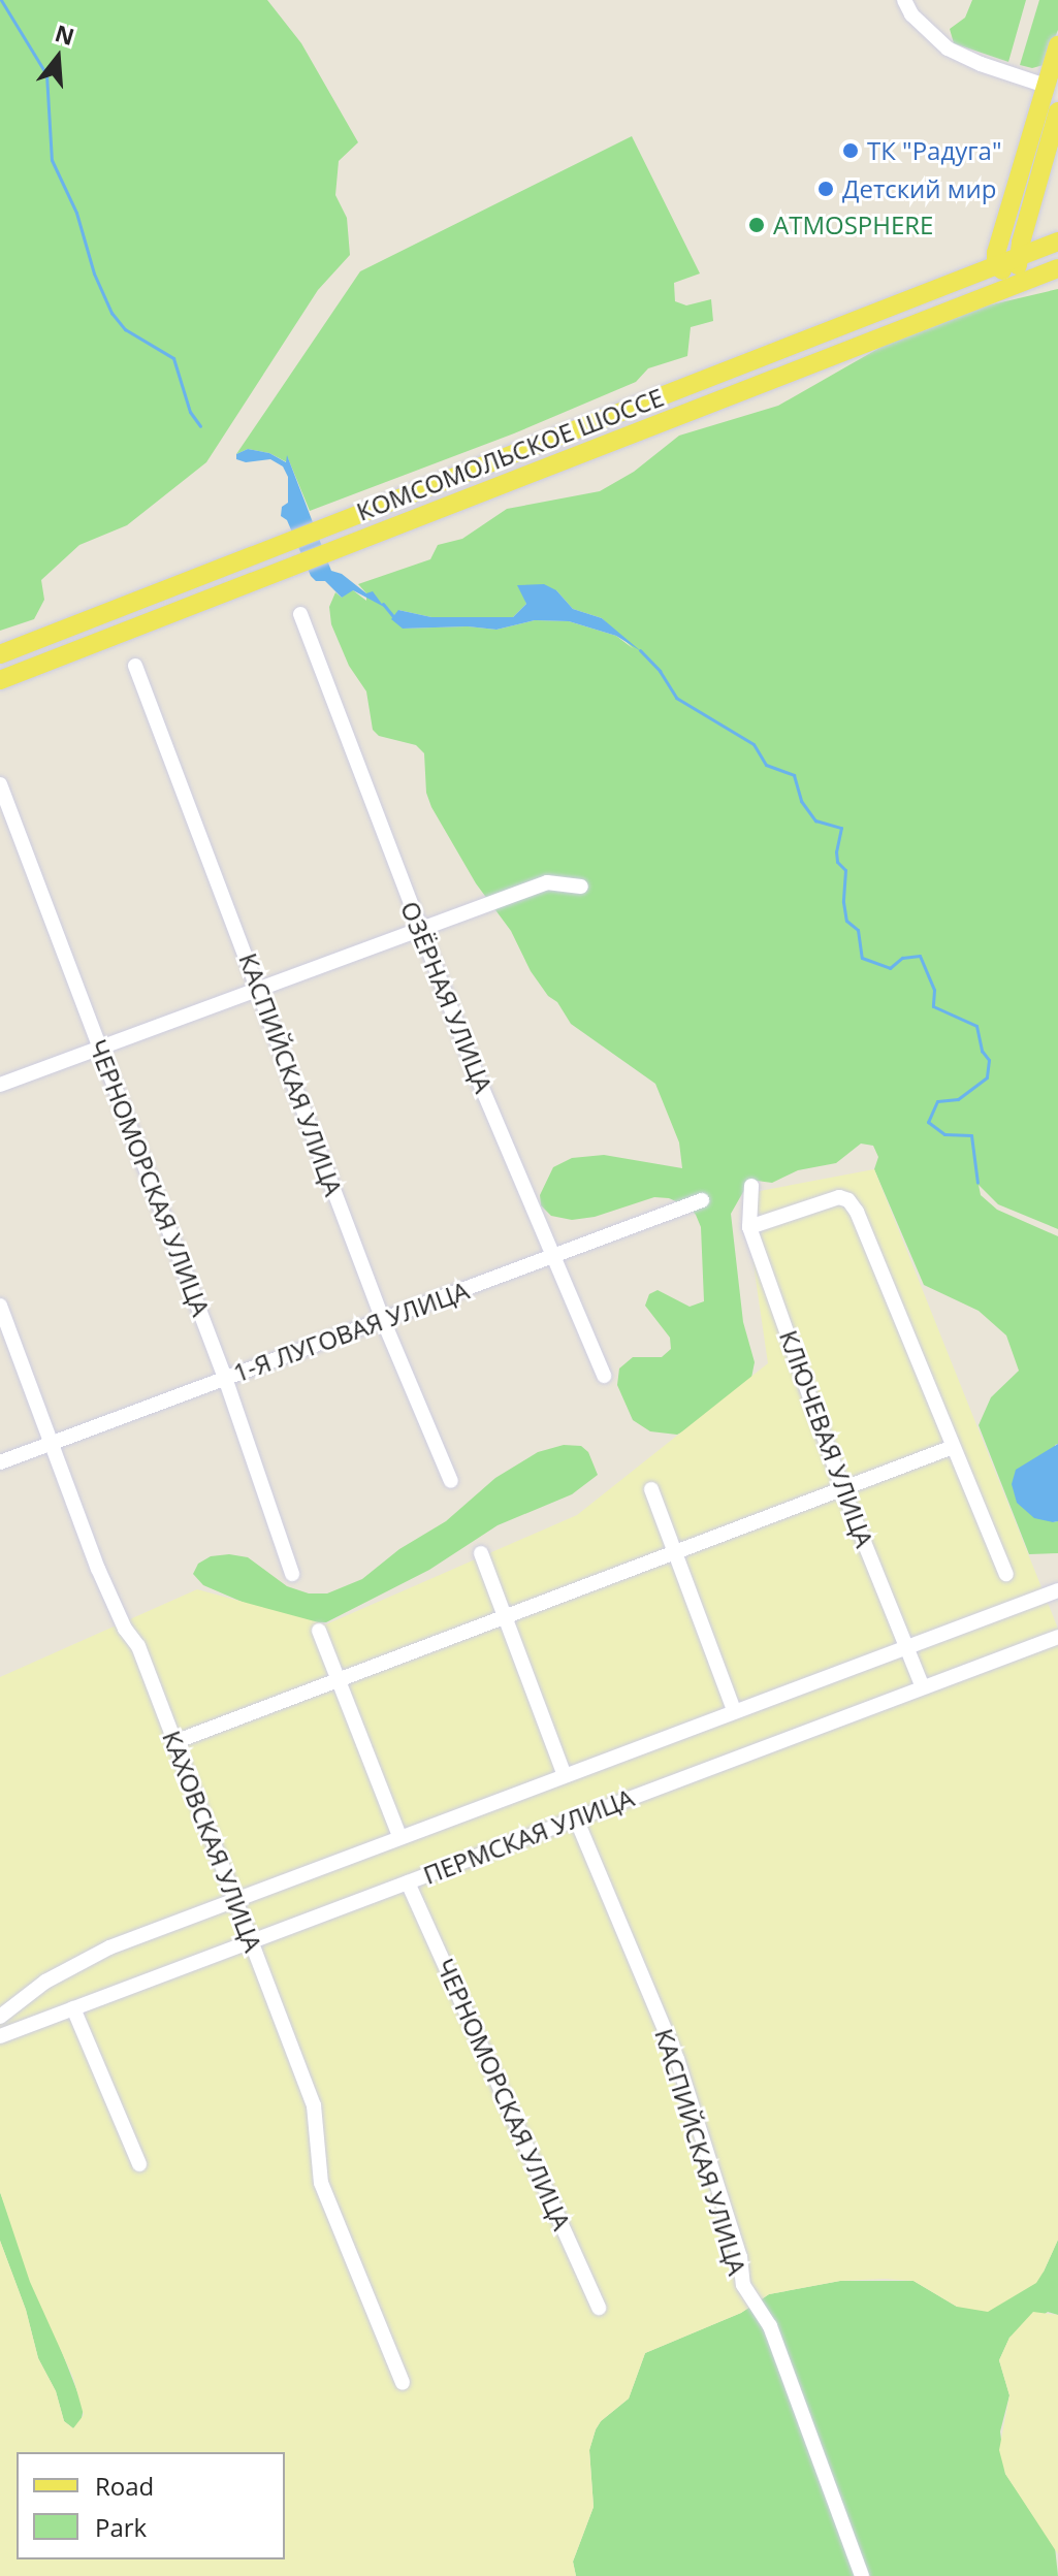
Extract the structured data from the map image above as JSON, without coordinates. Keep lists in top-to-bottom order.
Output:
{
  "streets": {
    "main road": ["КОМСОМОЛЬСКОЕ ШОССЕ"],
    "street": [
      "ОЗЁРНАЯ УЛИЦА",
      "КАСПИЙСКАЯ УЛИЦА",
      "ЧЕРНОМОРСКАЯ УЛИЦА",
      "1-Я ЛУГОВАЯ УЛИЦА",
      "КЛЮЧЕВАЯ УЛИЦА",
      "ПЕРМСКАЯ УЛИЦА",
      "КАХОВСКАЯ УЛИЦА"
    ]
  },
  "crossings": [
    ["ОЗЁРНАЯ УЛИЦА", "1-Я ЛУГОВАЯ УЛИЦА"],
    ["КАСПИЙСКАЯ УЛИЦА", "1-Я ЛУГОВАЯ УЛИЦА"],
    ["КАСПИЙСКАЯ УЛИЦА", "ПЕРМСКАЯ УЛИЦА"],
    ["ЧЕРНОМОРСКАЯ УЛИЦА", "1-Я ЛУГОВАЯ УЛИЦА"],
    ["ЧЕРНОМОРСКАЯ УЛИЦА", "ПЕРМСКАЯ УЛИЦА"],
    ["1-Я ЛУГОВАЯ УЛИЦА", "КАХОВСКАЯ УЛИЦА"],
    ["КЛЮЧЕВАЯ УЛИЦА", "ПЕРМСКАЯ УЛИЦА"],
    ["ПЕРМСКАЯ УЛИЦА", "КАХОВСКАЯ УЛИЦА"]
  ],
  "places": ["ТК \"Радуга\"", "Детский мир", "ATMOSPHERE"],
  "legend": ["Road", "Park"],
  "north": "top"
}
